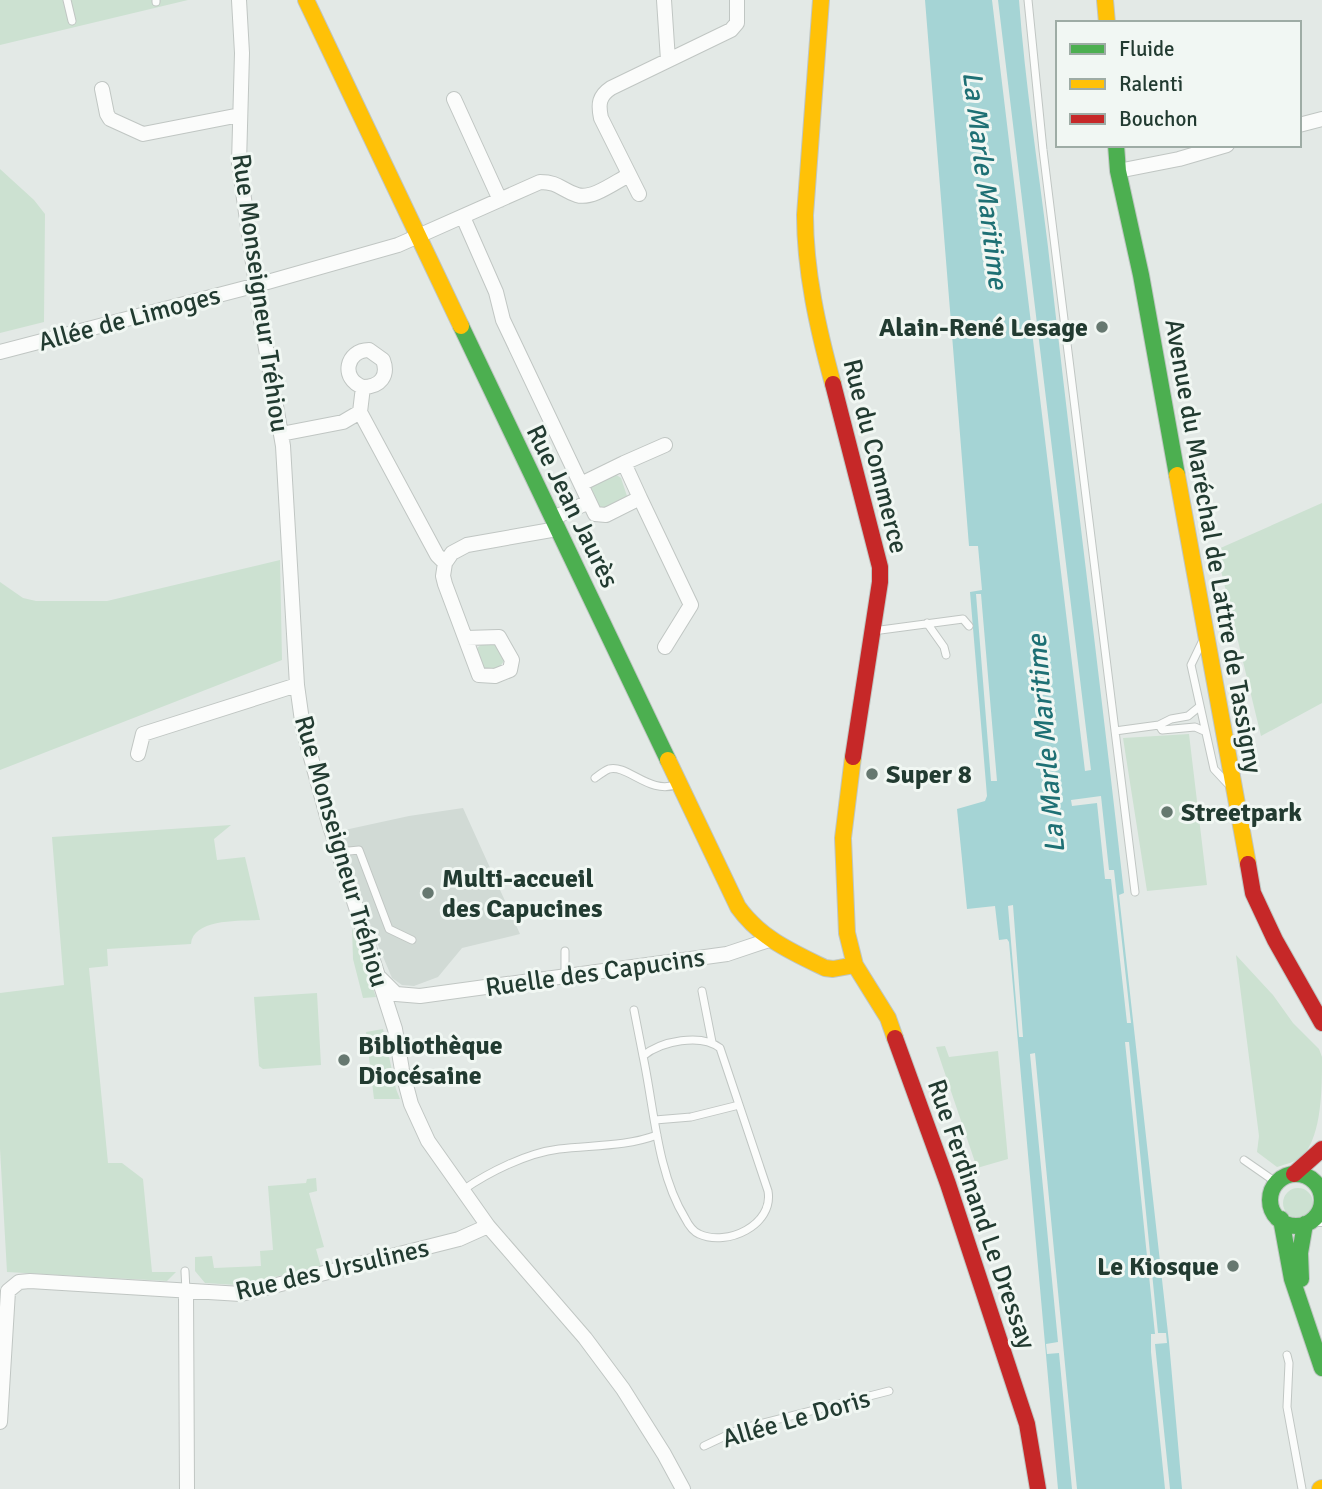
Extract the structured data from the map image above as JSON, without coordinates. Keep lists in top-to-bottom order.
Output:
{
  "streets": {
    "main road": [
      "Rue du Commerce",
      "Rue Jean Jaurès",
      "Avenue du Maréchal de Lattre de Tassigny",
      "Rue Ferdinand Le Dressay"
    ],
    "street": [
      "Rue Monseigneur Tréhiou",
      "Allée de Limoges",
      "Ruelle des Capucins",
      "Rue des Ursulines"
    ],
    "lane": ["Allée Le Doris"]
  },
  "crossings": [
    ["Rue Monseigneur Tréhiou", "Allée de Limoges"],
    ["Rue Monseigneur Tréhiou", "Ruelle des Capucins"],
    ["Rue Monseigneur Tréhiou", "Rue des Ursulines"],
    ["Allée de Limoges", "Rue Jean Jaurès"],
    ["Rue du Commerce", "Rue Jean Jaurès"],
    ["Rue du Commerce", "Rue Ferdinand Le Dressay"],
    ["Rue Jean Jaurès", "Ruelle des Capucins"],
    ["Rue Jean Jaurès", "Rue Ferdinand Le Dressay"]
  ],
  "water": ["La Marle Maritime"],
  "places": [
    "Alain-René Lesage",
    "Super 8",
    "Streetpark",
    "Multi-accueil des Capucines",
    "Bibliothèque Diocésaine",
    "Le Kiosque"
  ],
  "legend": ["Fluide", "Ralenti", "Bouchon"]
}
